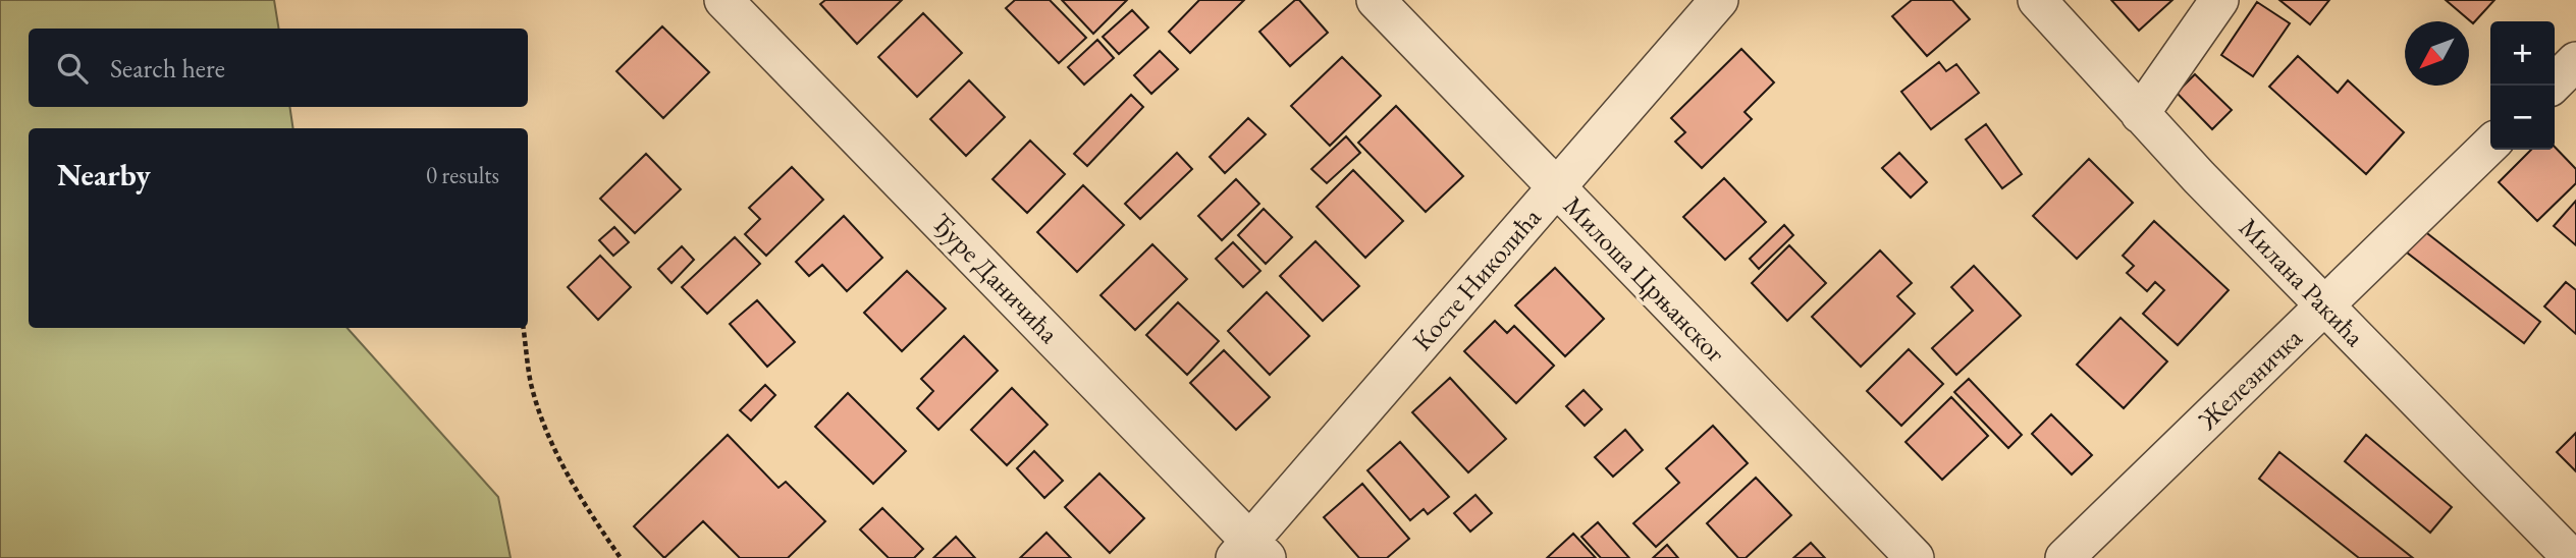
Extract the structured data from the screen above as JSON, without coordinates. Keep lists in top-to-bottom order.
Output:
{
  "streets": {
    "street": [
      "Ђуре Даничића",
      "Косте Николића",
      "Милоша Црњанског",
      "Милана Ракића",
      "Железничка"
    ]
  },
  "crossings": [
    ["Ђуре Даничића", "Косте Николића"],
    ["Косте Николића", "Милоша Црњанског"],
    ["Милана Ракића", "Железничка"]
  ],
  "north": "bottom left",
  "page": {
    "map_buttons": ["+", "−"],
    "search": "Search here",
    "heading": ["Nearby", "0 results"]
  }
}
